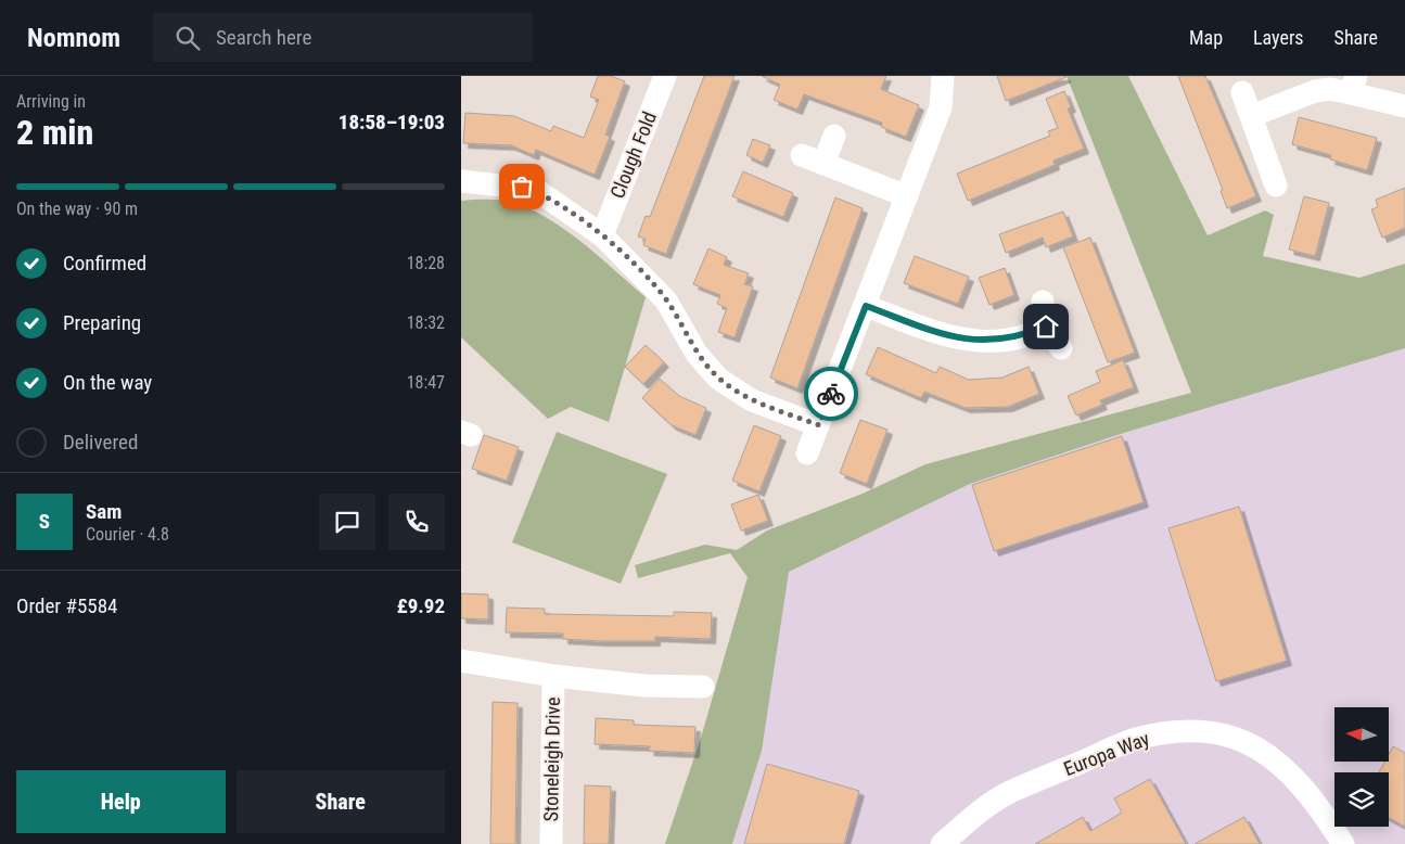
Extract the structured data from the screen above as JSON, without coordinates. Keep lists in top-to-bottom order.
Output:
{
  "streets": {
    "street": ["Clough Fold", "Europa Way", "Stoneleigh Drive"]
  },
  "north": "left",
  "page": {
    "header": "Nomnom",
    "search": "Search here",
    "nav": ["Map", "Layers", "Share"],
    "heading": ["2 min", "Arriving in", "18:58–19:03"],
    "panel": [
      "Sam",
      "Courier · 4.8",
      "Order #5584",
      "£9.92"
    ],
    "bar": "On the way · 90 m",
    "list": [
      ["Confirmed", "18:28"],
      ["Preparing", "18:32"],
      ["On the way", "18:47"],
      "Delivered"
    ],
    "round": "S",
    "buttons": ["Help", "Share"]
  }
}
